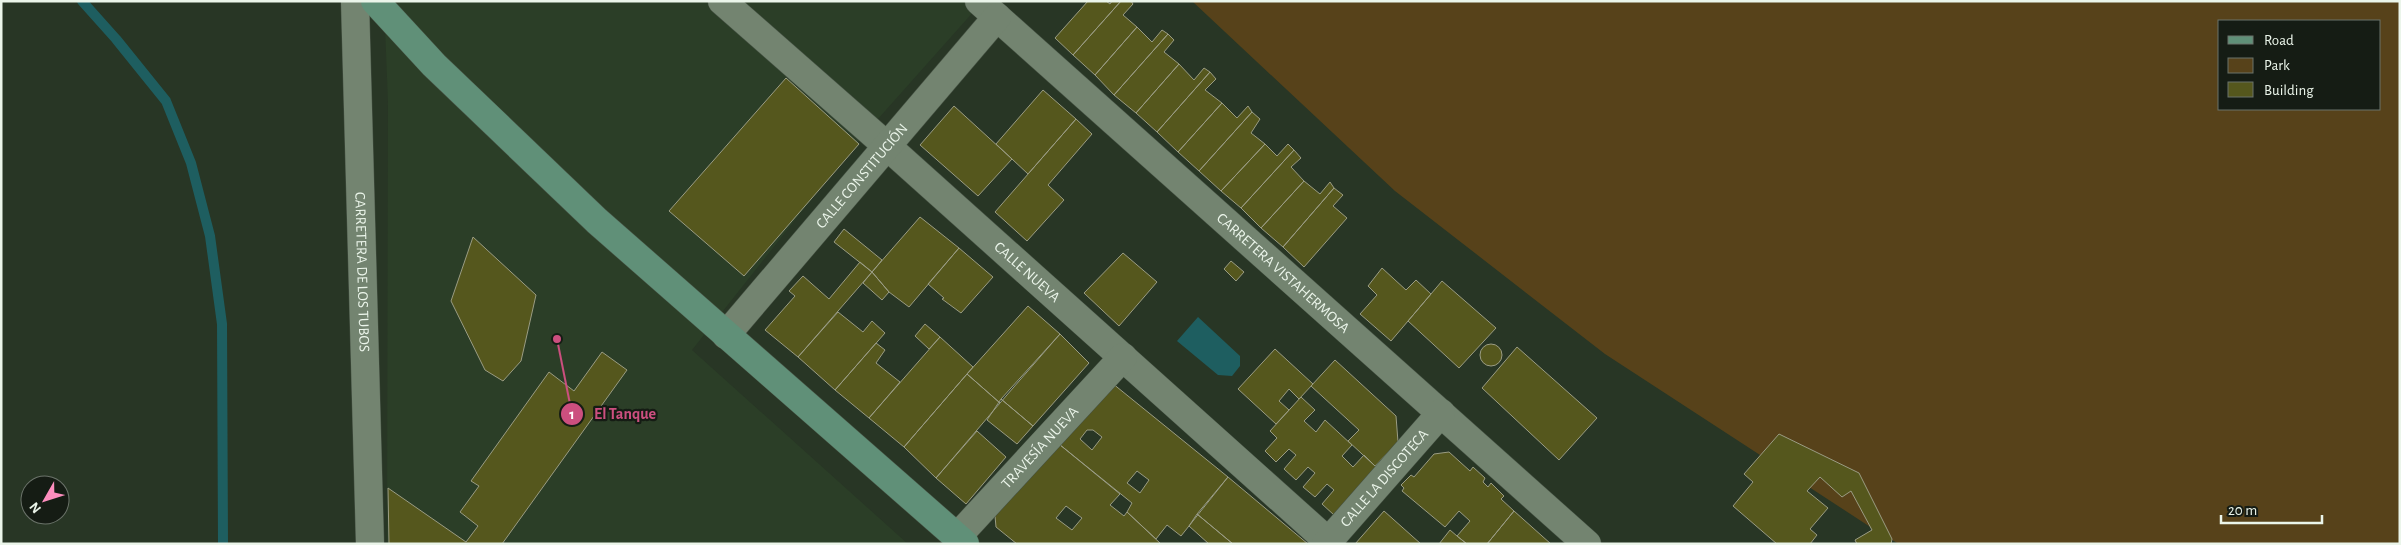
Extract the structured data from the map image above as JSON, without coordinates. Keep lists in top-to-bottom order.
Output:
{
  "streets": {
    "street": [
      "CALLE CONSTITUCIÓN",
      "CALLE NUEVA",
      "CARRETERA DE LOS TUBOS",
      "CARRETERA VISTAHERMOSA",
      "TRAVESÍA NUEVA",
      "CALLE LA DISCOTECA"
    ]
  },
  "crossings": [
    ["CALLE CONSTITUCIÓN", "CALLE NUEVA"],
    ["CALLE CONSTITUCIÓN", "CARRETERA VISTAHERMOSA"],
    ["CALLE NUEVA", "TRAVESÍA NUEVA"],
    ["CALLE NUEVA", "CALLE LA DISCOTECA"],
    ["CARRETERA VISTAHERMOSA", "CALLE LA DISCOTECA"]
  ],
  "places": ["El Tanque"],
  "legend": ["Road", "Park", "Building"],
  "scale_bar": "20 m",
  "north": "bottom left"
}
